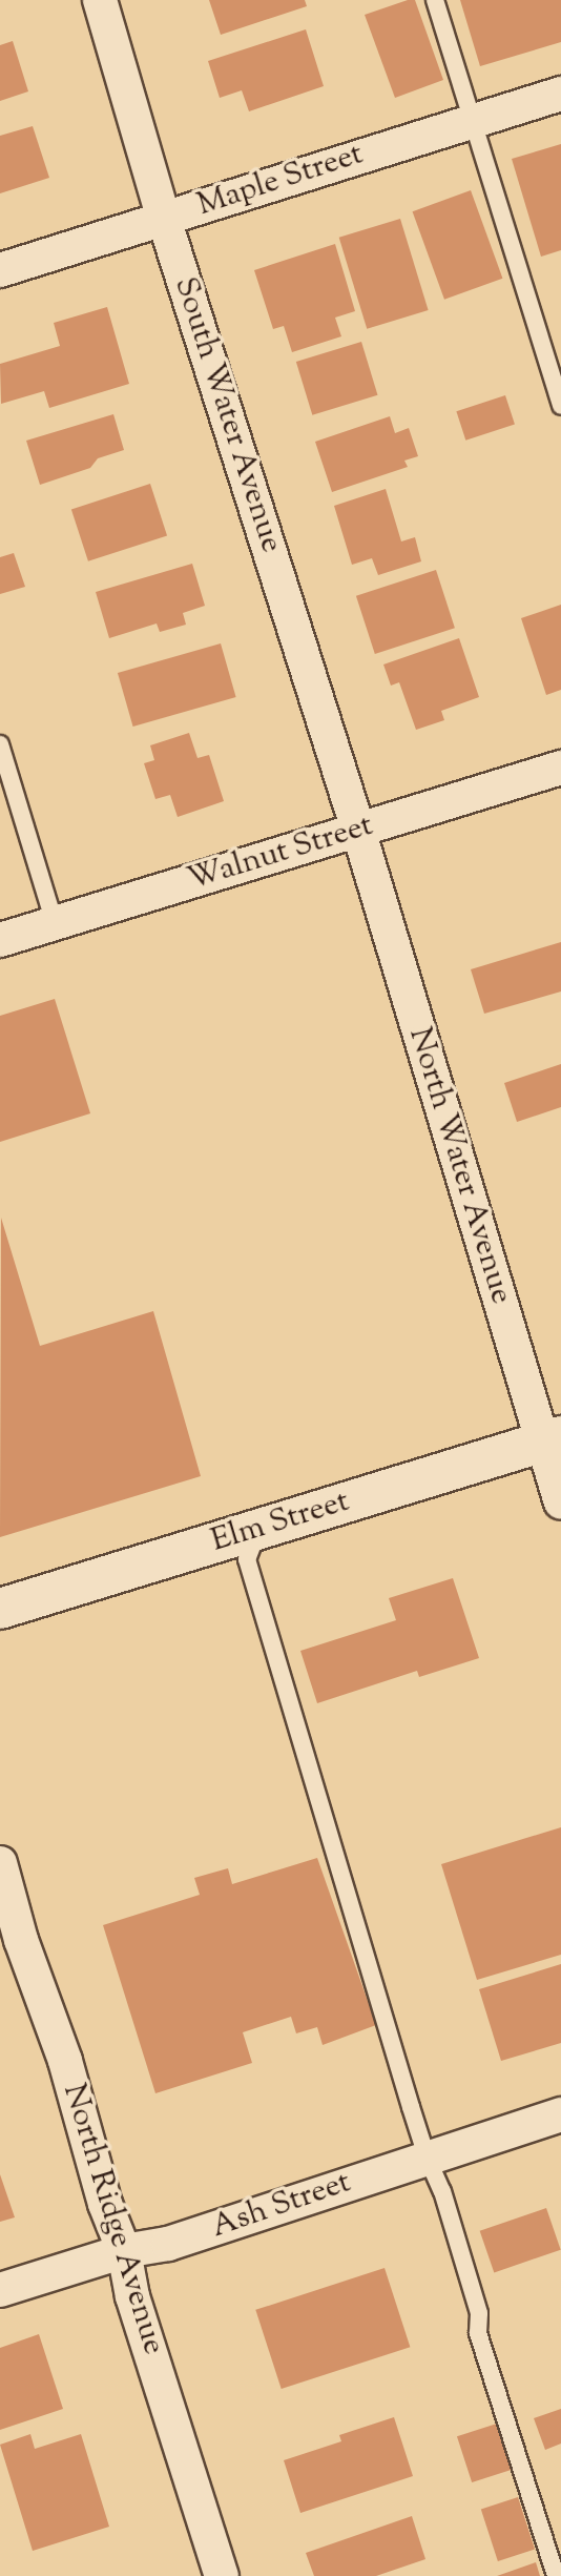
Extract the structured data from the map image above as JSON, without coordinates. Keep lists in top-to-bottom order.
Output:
{
  "streets": {
    "street": [
      "Maple Street",
      "South Water Avenue",
      "Walnut Street",
      "North Water Avenue",
      "Elm Street",
      "Ash Street",
      "North Ridge Avenue"
    ]
  },
  "crossings": [
    ["Maple Street", "South Water Avenue"],
    ["South Water Avenue", "Walnut Street"],
    ["South Water Avenue", "North Water Avenue"],
    ["Walnut Street", "North Water Avenue"],
    ["North Water Avenue", "Elm Street"],
    ["Ash Street", "North Ridge Avenue"]
  ]
}
